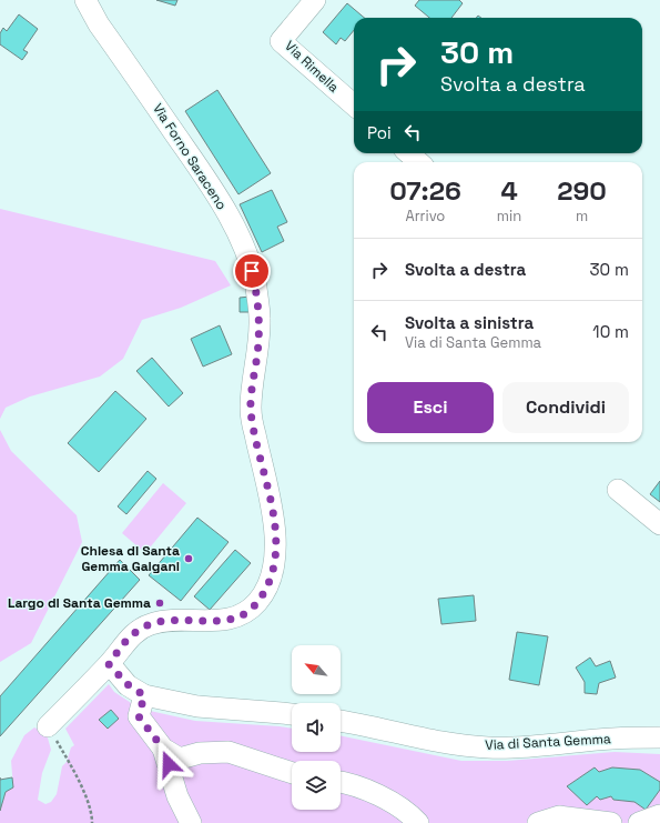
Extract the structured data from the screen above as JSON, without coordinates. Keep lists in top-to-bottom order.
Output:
{
  "streets": {
    "street": ["Via Rimella", "Via Forno Saraceno", "Via di Santa Gemma"]
  },
  "places": ["Chiesa di Santa Gemma Galgani", "Largo di Santa Gemma"],
  "north": "top left",
  "page": {
    "turn": ["30 m", "Svolta a destra"],
    "then": "Poi",
    "eta": [
      "07:26",
      "Arrivo",
      "4",
      "min",
      "290",
      "m"
    ],
    "list": [
      {
        "name": "Svolta a destra",
        "value": "30 m"
      },
      {
        "name": "Svolta a sinistra",
        "note": "Via di Santa Gemma",
        "value": "10 m"
      }
    ],
    "buttons": ["Esci", "Condividi"]
  }
}
